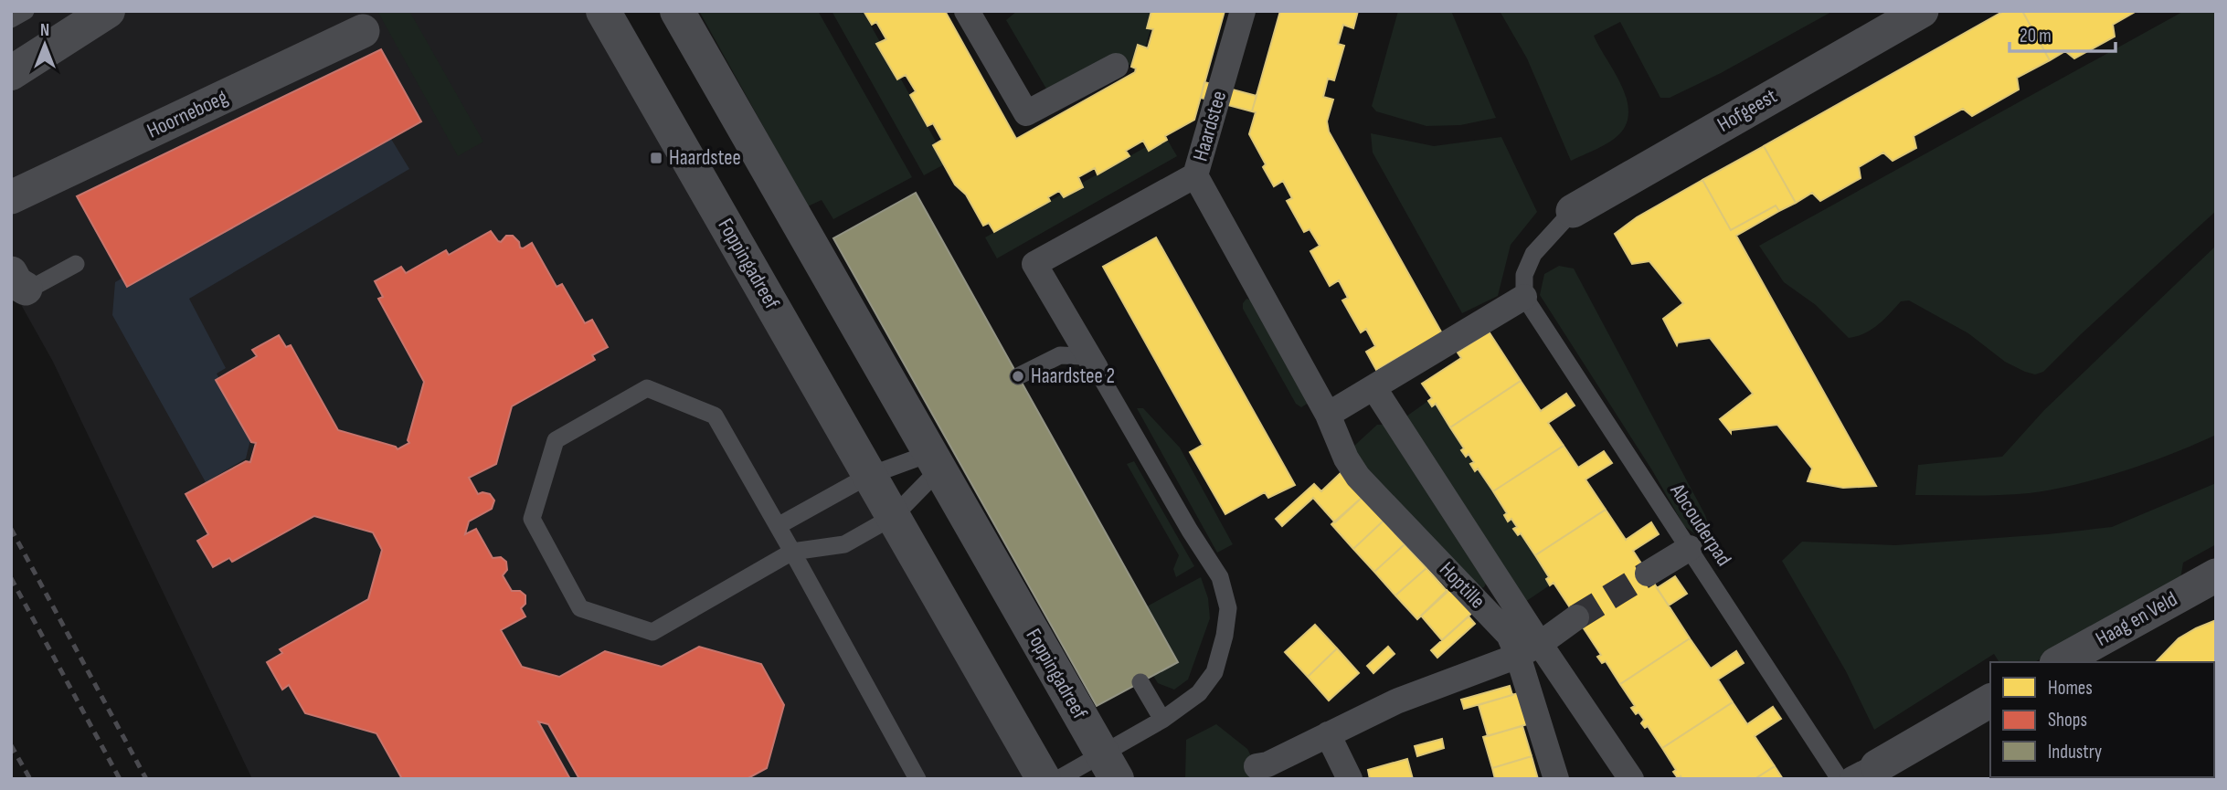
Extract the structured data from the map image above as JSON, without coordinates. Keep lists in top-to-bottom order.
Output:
{
  "streets": {
    "street": [
      "Hofgeest",
      "Hoorneboeg",
      "Haardstee",
      "Foppingadreef",
      "Hoptille",
      "Haag en Veld"
    ],
    "lane": ["Abcouderpad"]
  },
  "crossings": [
    ["Haardstee", "Hoptille"]
  ],
  "places": {
    "transit": ["Haardstee"],
    "other": ["Haardstee 2"]
  },
  "legend": ["Homes", "Shops", "Industry"],
  "scale_bar": "20 m",
  "north": "top"
}
